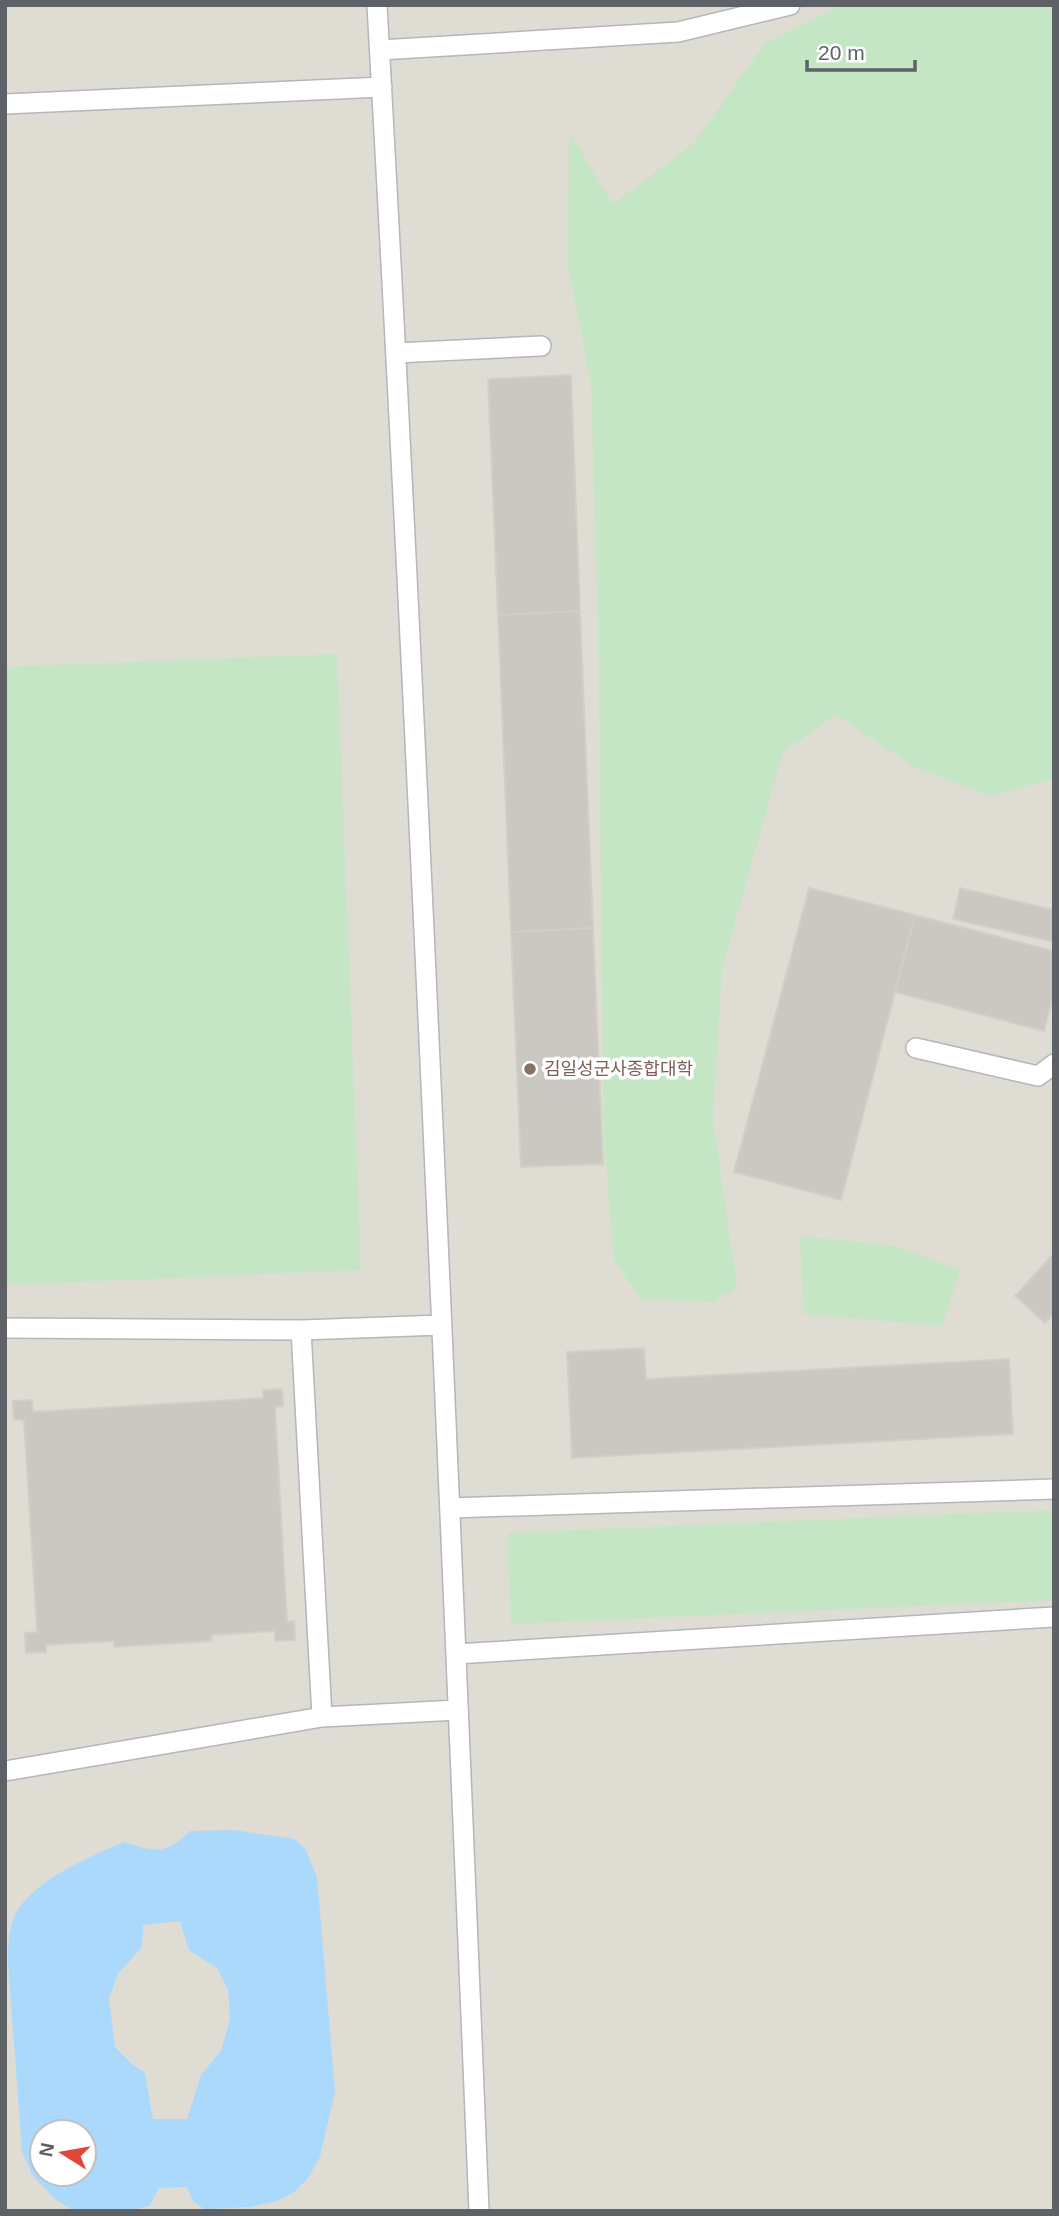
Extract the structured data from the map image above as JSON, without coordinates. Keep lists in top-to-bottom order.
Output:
{
  "places": ["김일성군사종합대학"],
  "scale_bar": "20 m",
  "north": "left"
}
